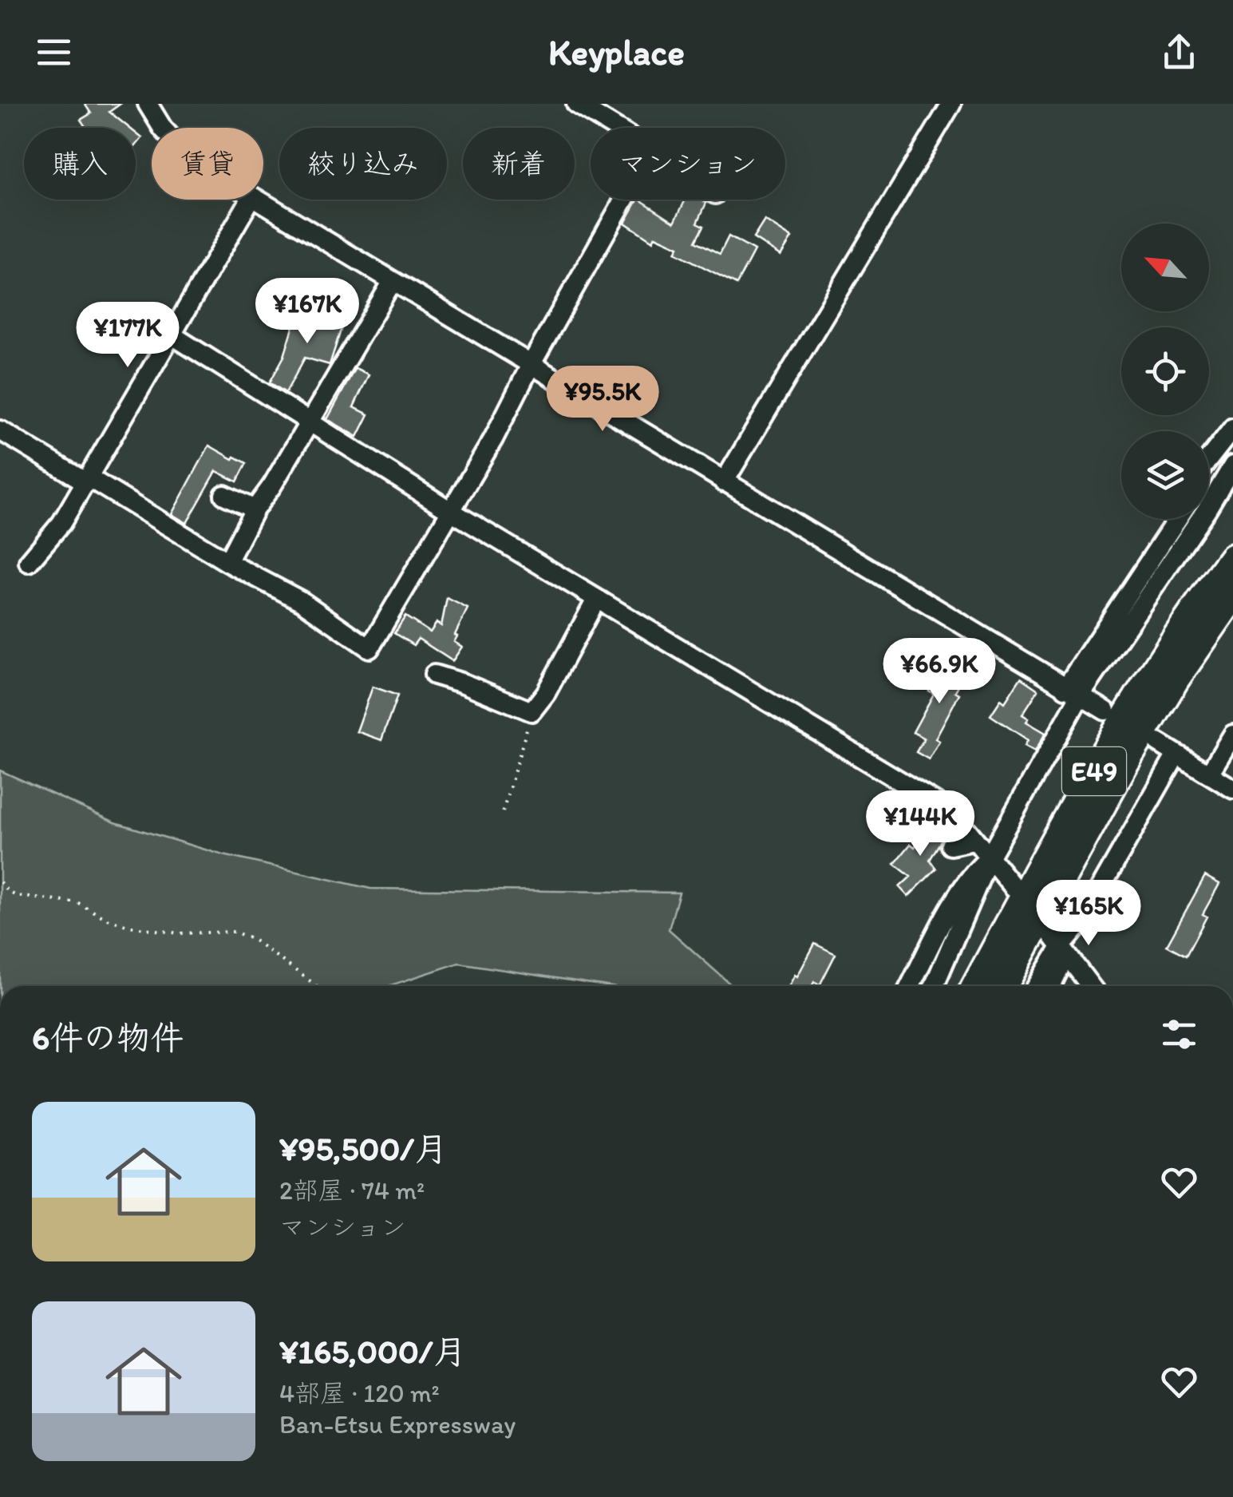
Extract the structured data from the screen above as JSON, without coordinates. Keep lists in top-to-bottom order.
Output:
{
  "streets": {
    "highway": ["E49"]
  },
  "north": "top left",
  "page": {
    "header": "Keyplace",
    "chip": [
      "購入",
      "賃貸",
      "絞り込み",
      "新着",
      "マンション"
    ],
    "price": [
      "¥167K",
      "¥177K",
      "¥95.5K",
      "¥66.9K",
      "¥144K",
      "¥165K"
    ],
    "heading": "6件の物件",
    "list": [
      {
        "name": "¥95,500/月",
        "note": "2部屋 · 74 m² · マンション"
      },
      {
        "name": "¥165,000/月",
        "note": "4部屋 · 120 m² · Ban-Etsu Expressway"
      }
    ]
  }
}
